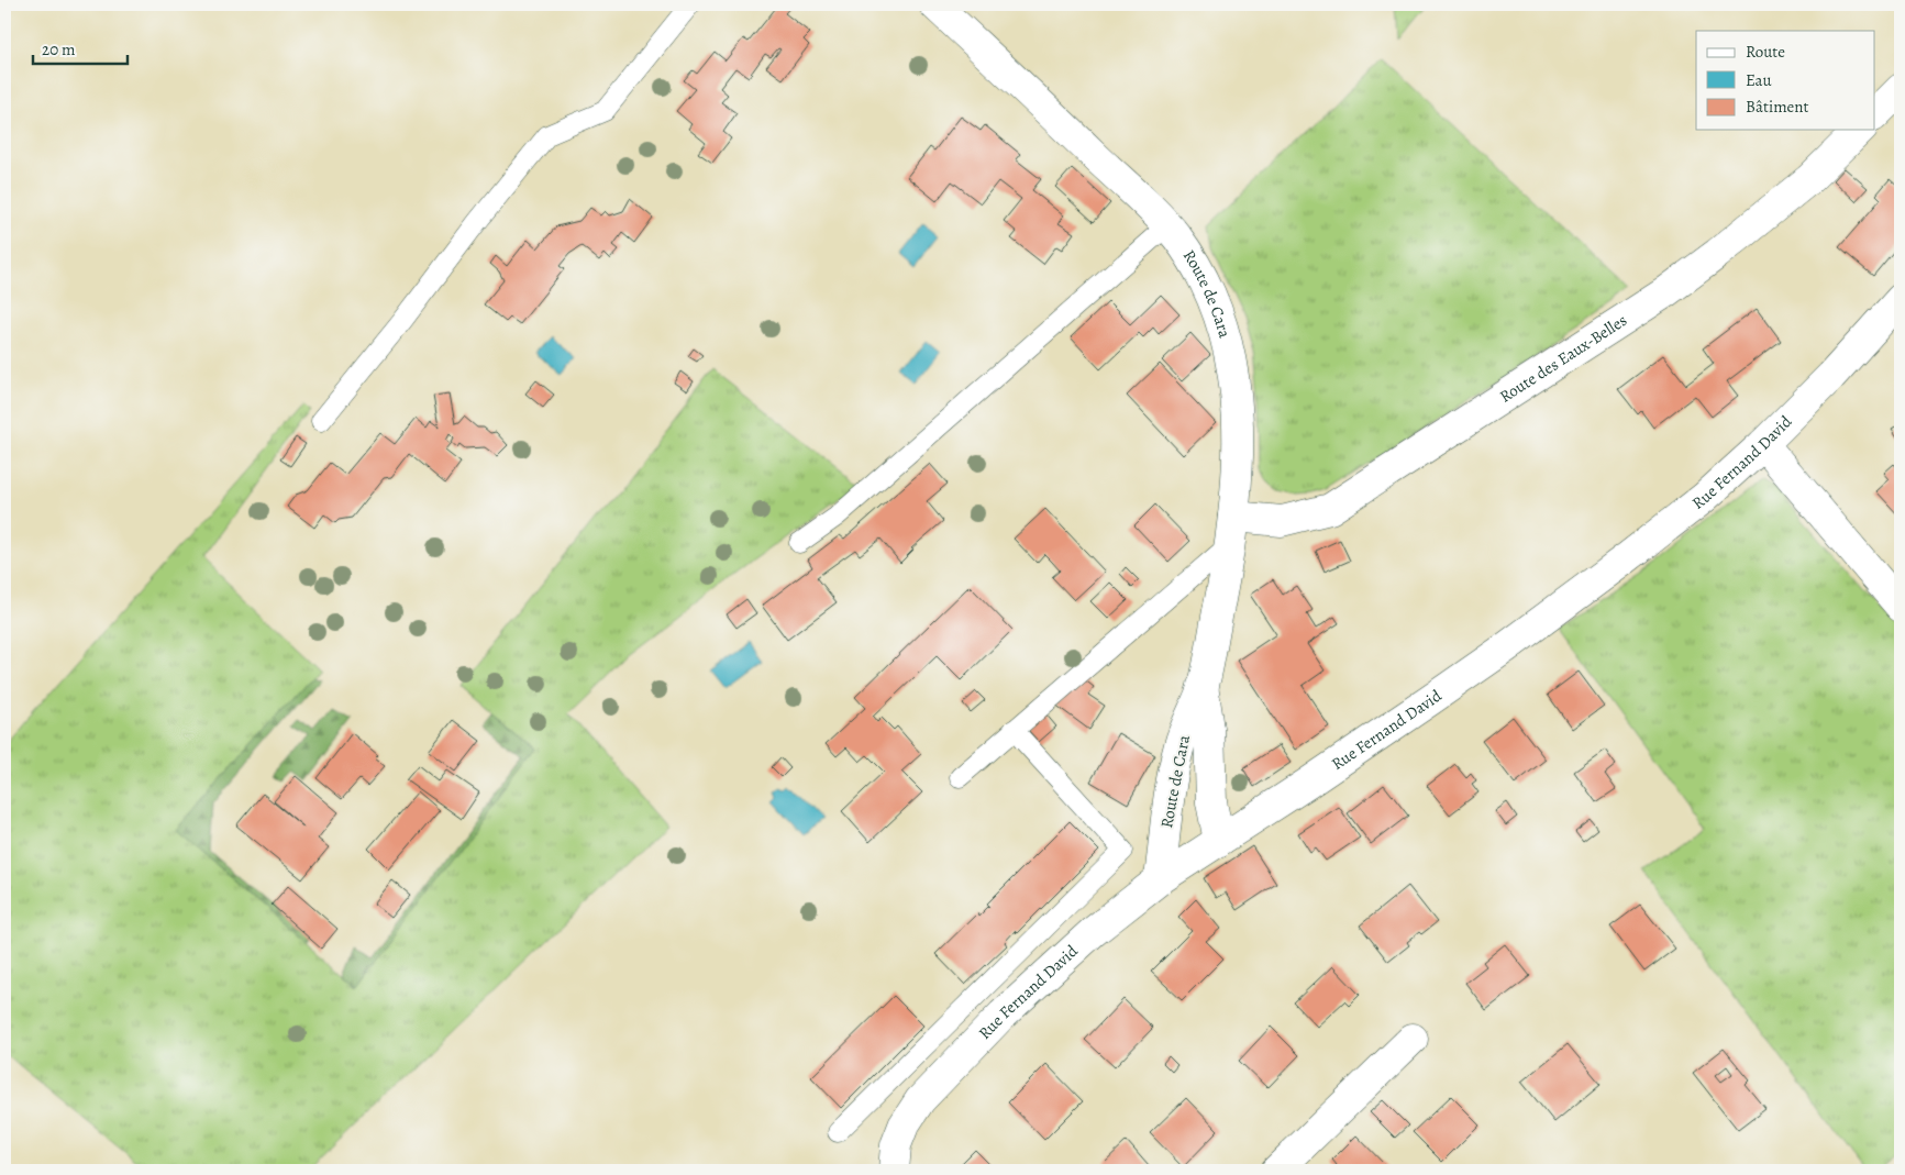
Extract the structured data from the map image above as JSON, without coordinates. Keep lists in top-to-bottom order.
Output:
{
  "streets": {
    "street": ["Route de Cara", "Route des Eaux-Belles", "Rue Fernand David"]
  },
  "crossings": [
    ["Route de Cara", "Route des Eaux-Belles"],
    ["Route de Cara", "Rue Fernand David"]
  ],
  "legend": ["Route", "Eau", "Bâtiment"],
  "scale_bar": "20 m"
}
